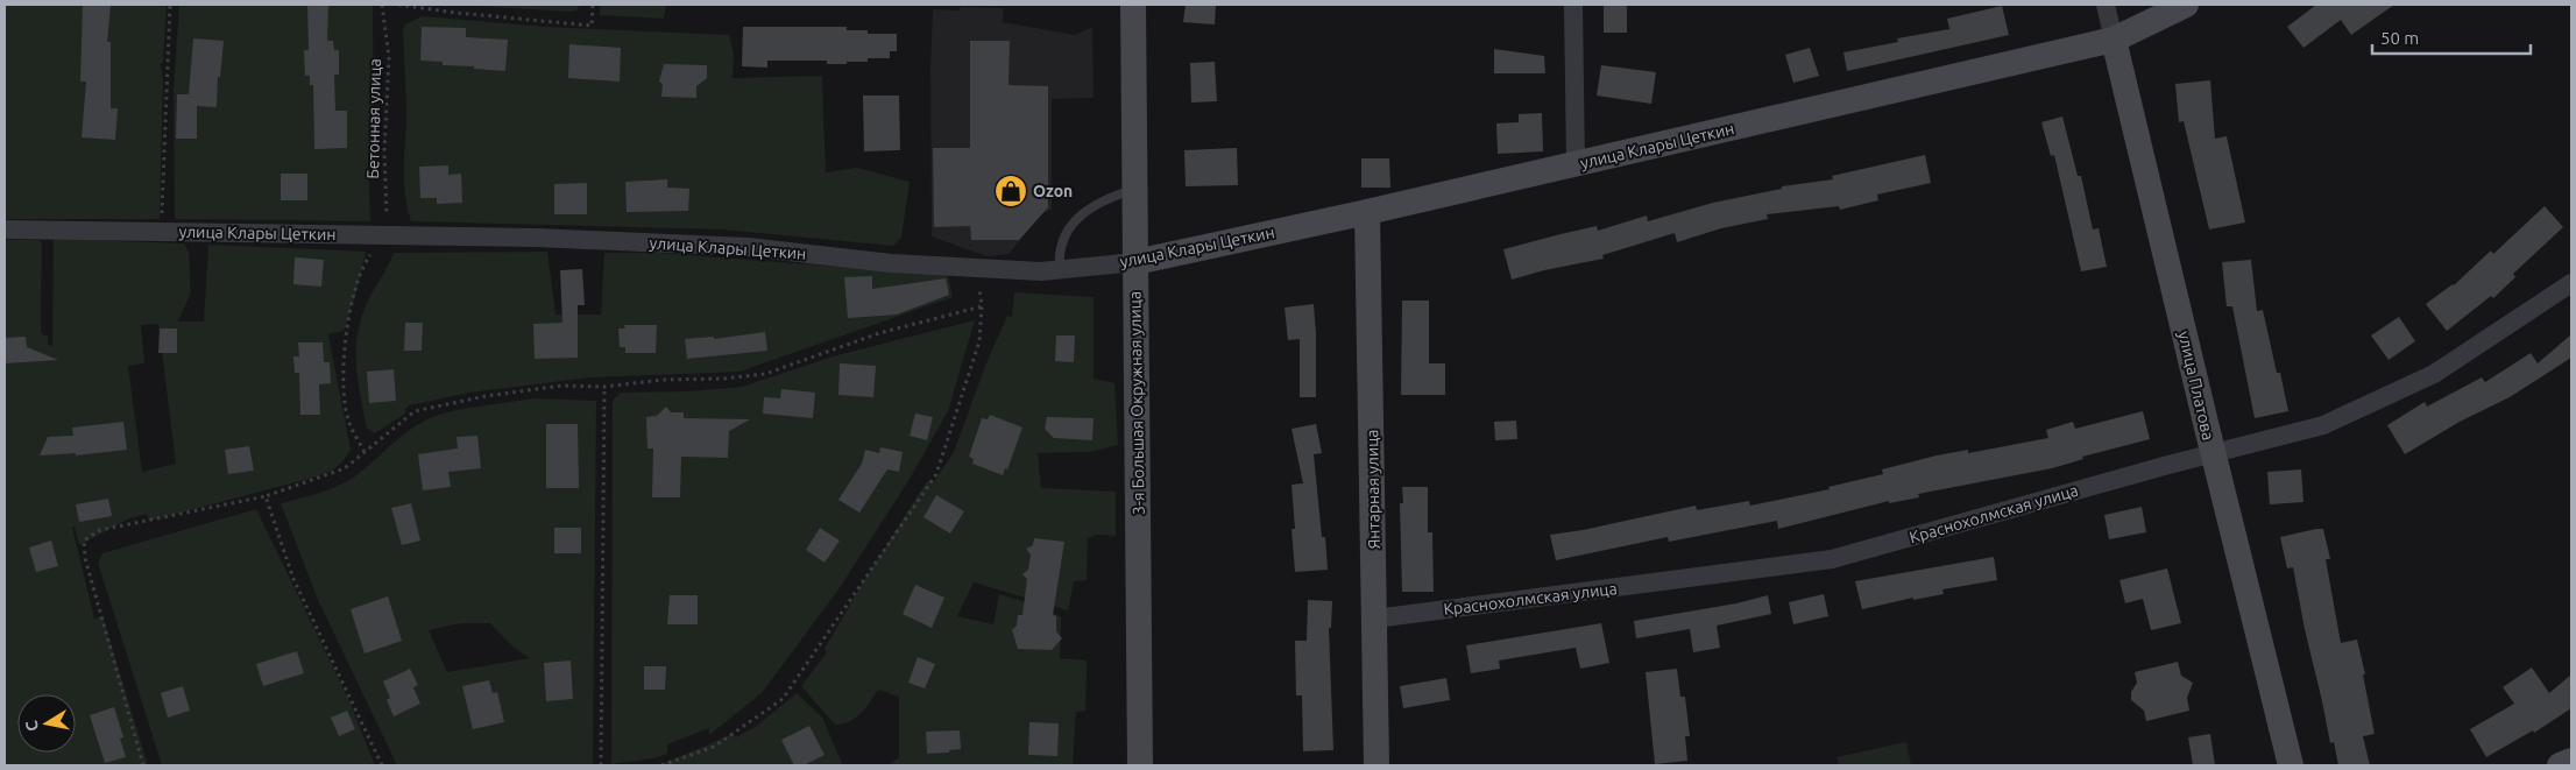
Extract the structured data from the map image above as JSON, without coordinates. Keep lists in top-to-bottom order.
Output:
{
  "streets": {
    "street": [
      "улица Клары Цеткин",
      "улица Платова",
      "3-я Большая Окружная улица",
      "Янтарная улица",
      "Краснохолмская улица"
    ],
    "path": ["Бетонная улица"]
  },
  "crossings": [
    ["Бетонная улица", "улица Клары Цеткин"],
    ["улица Клары Цеткин", "улица Платова"],
    ["улица Клары Цеткин", "3-я Большая Окружная улица"],
    ["улица Клары Цеткин", "Янтарная улица"],
    ["улица Платова", "Краснохолмская улица"],
    ["Янтарная улица", "Краснохолмская улица"]
  ],
  "places": {
    "shop": ["Ozon"]
  },
  "scale_bar": "50 m",
  "north": "left"
}
